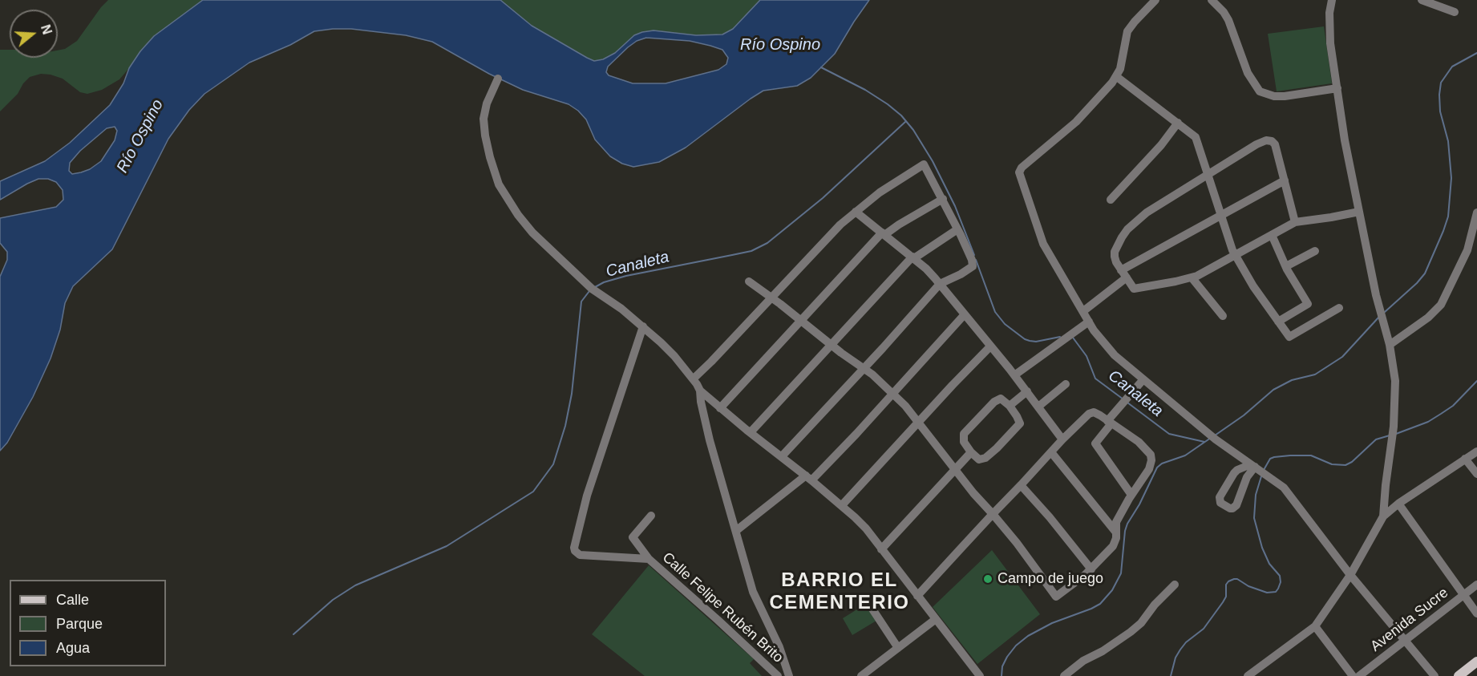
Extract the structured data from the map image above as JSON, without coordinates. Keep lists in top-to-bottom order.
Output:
{
  "streets": {
    "street": ["Calle Felipe Rubén Brito", "Avenida Sucre"]
  },
  "districts": ["BARRIO EL CEMENTERIO"],
  "water": ["Río Ospino", "Canaleta"],
  "places": ["Campo de juego"],
  "legend": ["Calle", "Parque", "Agua"],
  "north": "right"
}
